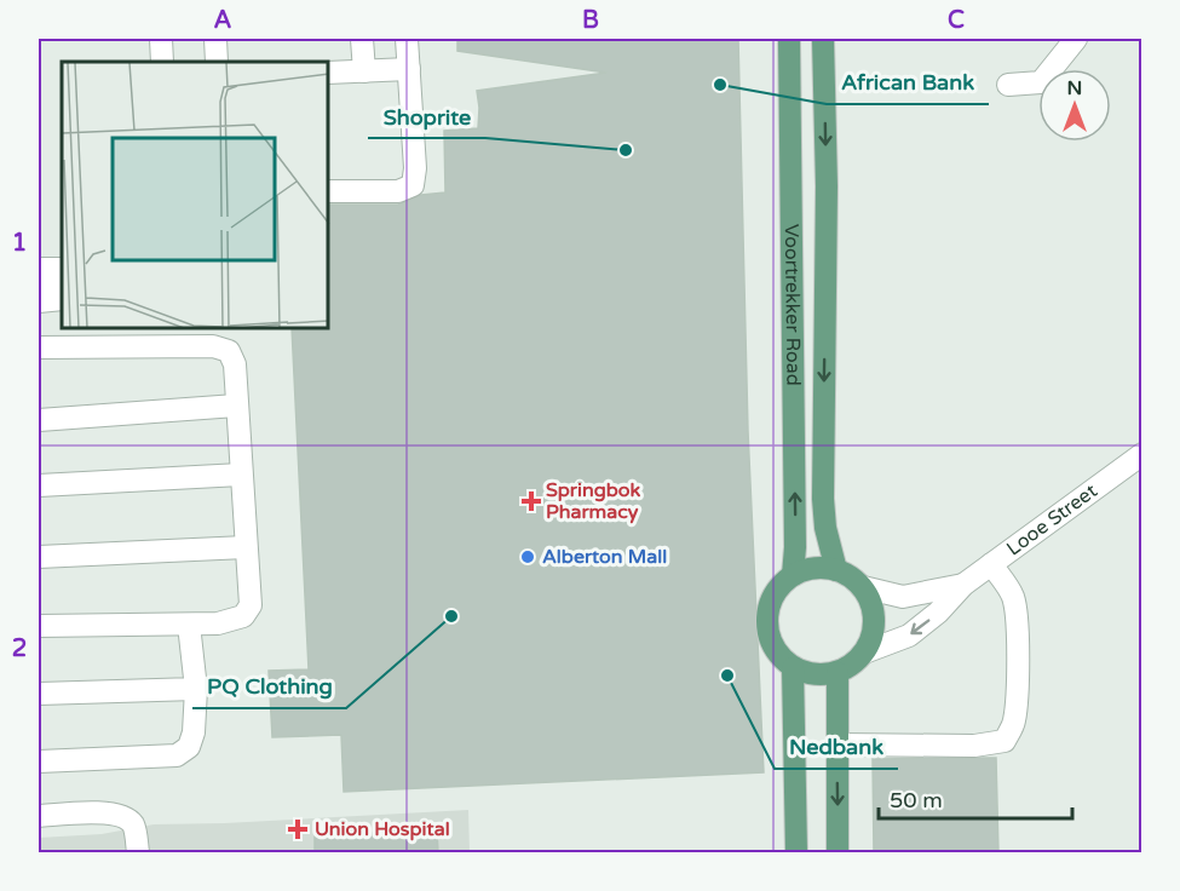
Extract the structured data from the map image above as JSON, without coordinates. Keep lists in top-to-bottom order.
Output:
{
  "streets": {
    "main road": ["Voortrekker Road"],
    "street": ["Looe Street"]
  },
  "crossings": [
    ["Voortrekker Road", "Looe Street"]
  ],
  "places": {
    "other": [
      "African Bank",
      "Shoprite",
      "Alberton Mall",
      "PQ Clothing",
      "Nedbank"
    ],
    "health": ["Springbok Pharmacy", "Union Hospital"]
  },
  "scale_bar": "50 m",
  "north": "top",
  "grid": {
    "columns": ["A", "B", "C"],
    "rows": ["1", "2"]
  }
}
